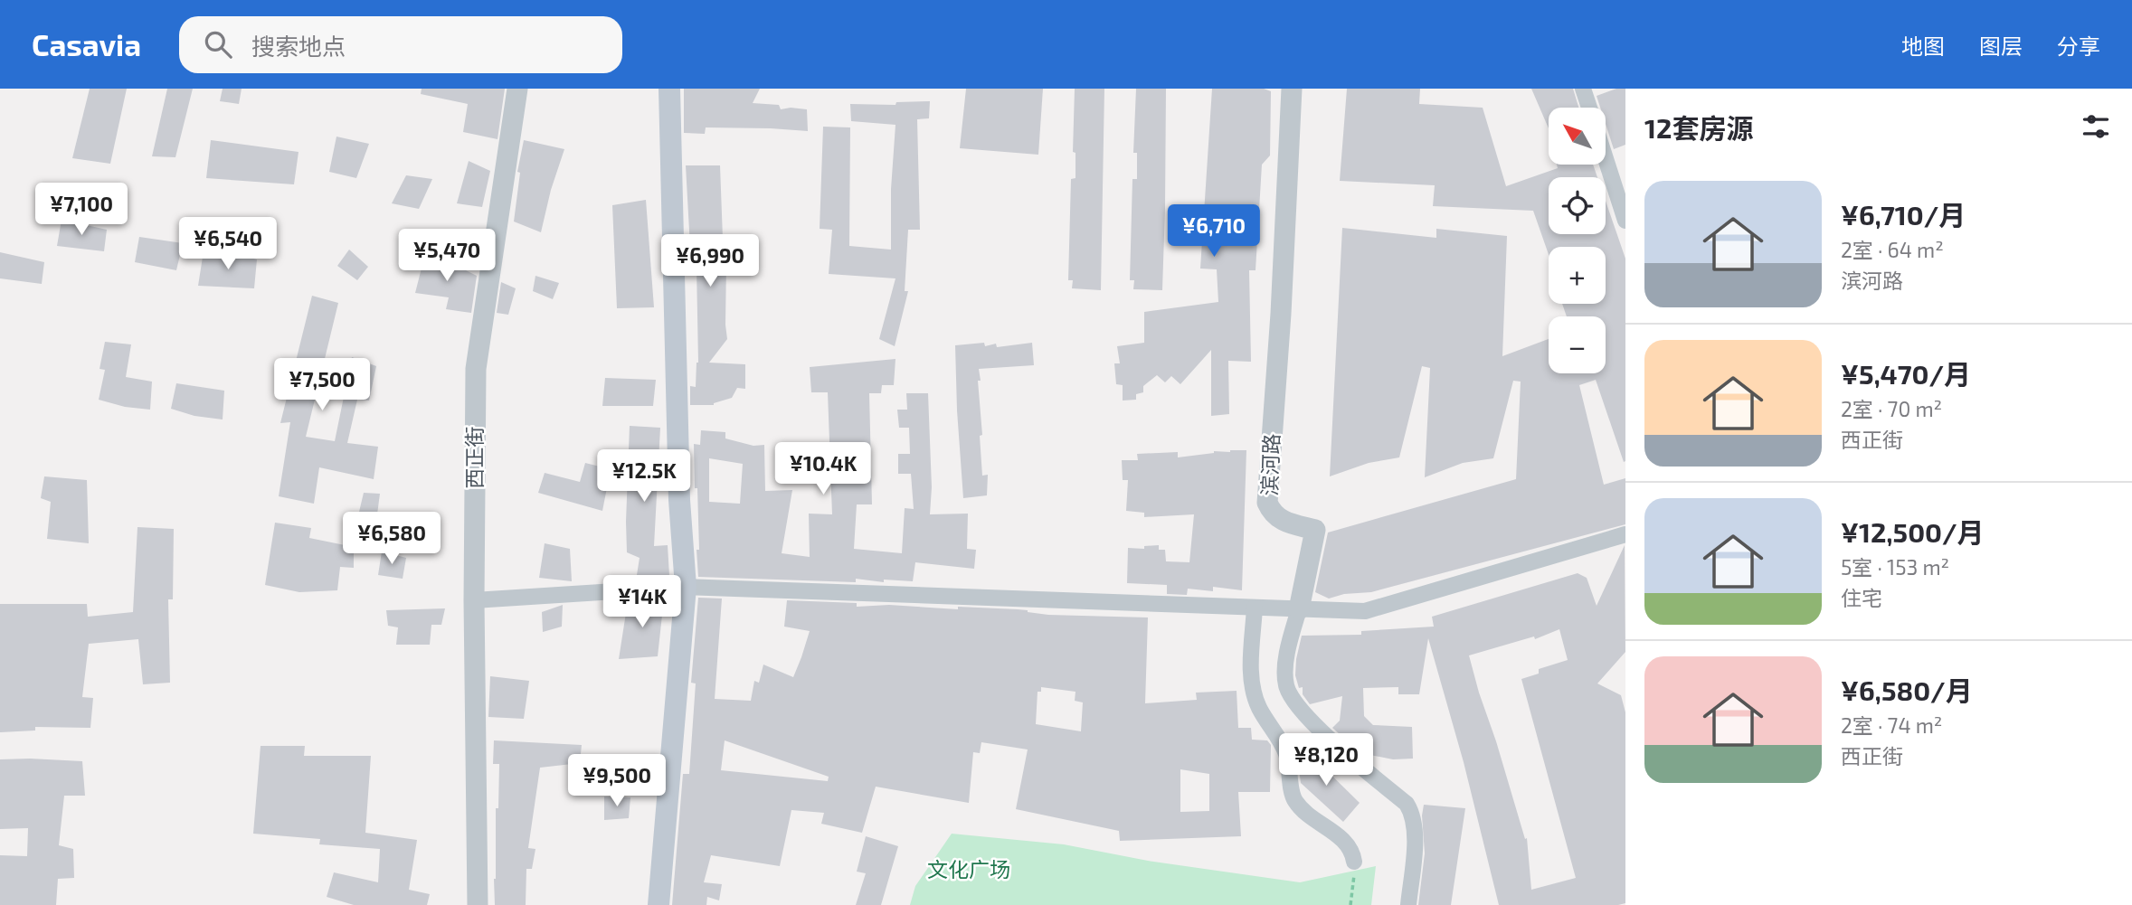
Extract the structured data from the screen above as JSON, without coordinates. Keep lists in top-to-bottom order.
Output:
{
  "streets": {
    "street": ["西正街", "滨河路"]
  },
  "parks": ["文化广场"],
  "north": "top left",
  "page": {
    "header": "Casavia",
    "search": "搜索地点",
    "nav": ["地图", "图层", "分享"],
    "heading": "12套房源",
    "map_buttons": ["+", "−"],
    "list": [
      {
        "name": "¥6,710/月",
        "note": "2室 · 64 m² · 滨河路"
      },
      {
        "name": "¥5,470/月",
        "note": "2室 · 70 m² · 西正街"
      },
      {
        "name": "¥12,500/月",
        "note": "5室 · 153 m² · 住宅"
      },
      {
        "name": "¥6,580/月",
        "note": "2室 · 74 m² · 西正街"
      }
    ],
    "price": [
      "¥7,100",
      "¥6,710",
      "¥6,540",
      "¥5,470",
      "¥6,990",
      "¥7,500",
      "¥10.4K",
      "¥12.5K",
      "¥6,580",
      "¥14K",
      "¥8,120",
      "¥9,500"
    ]
  }
}
